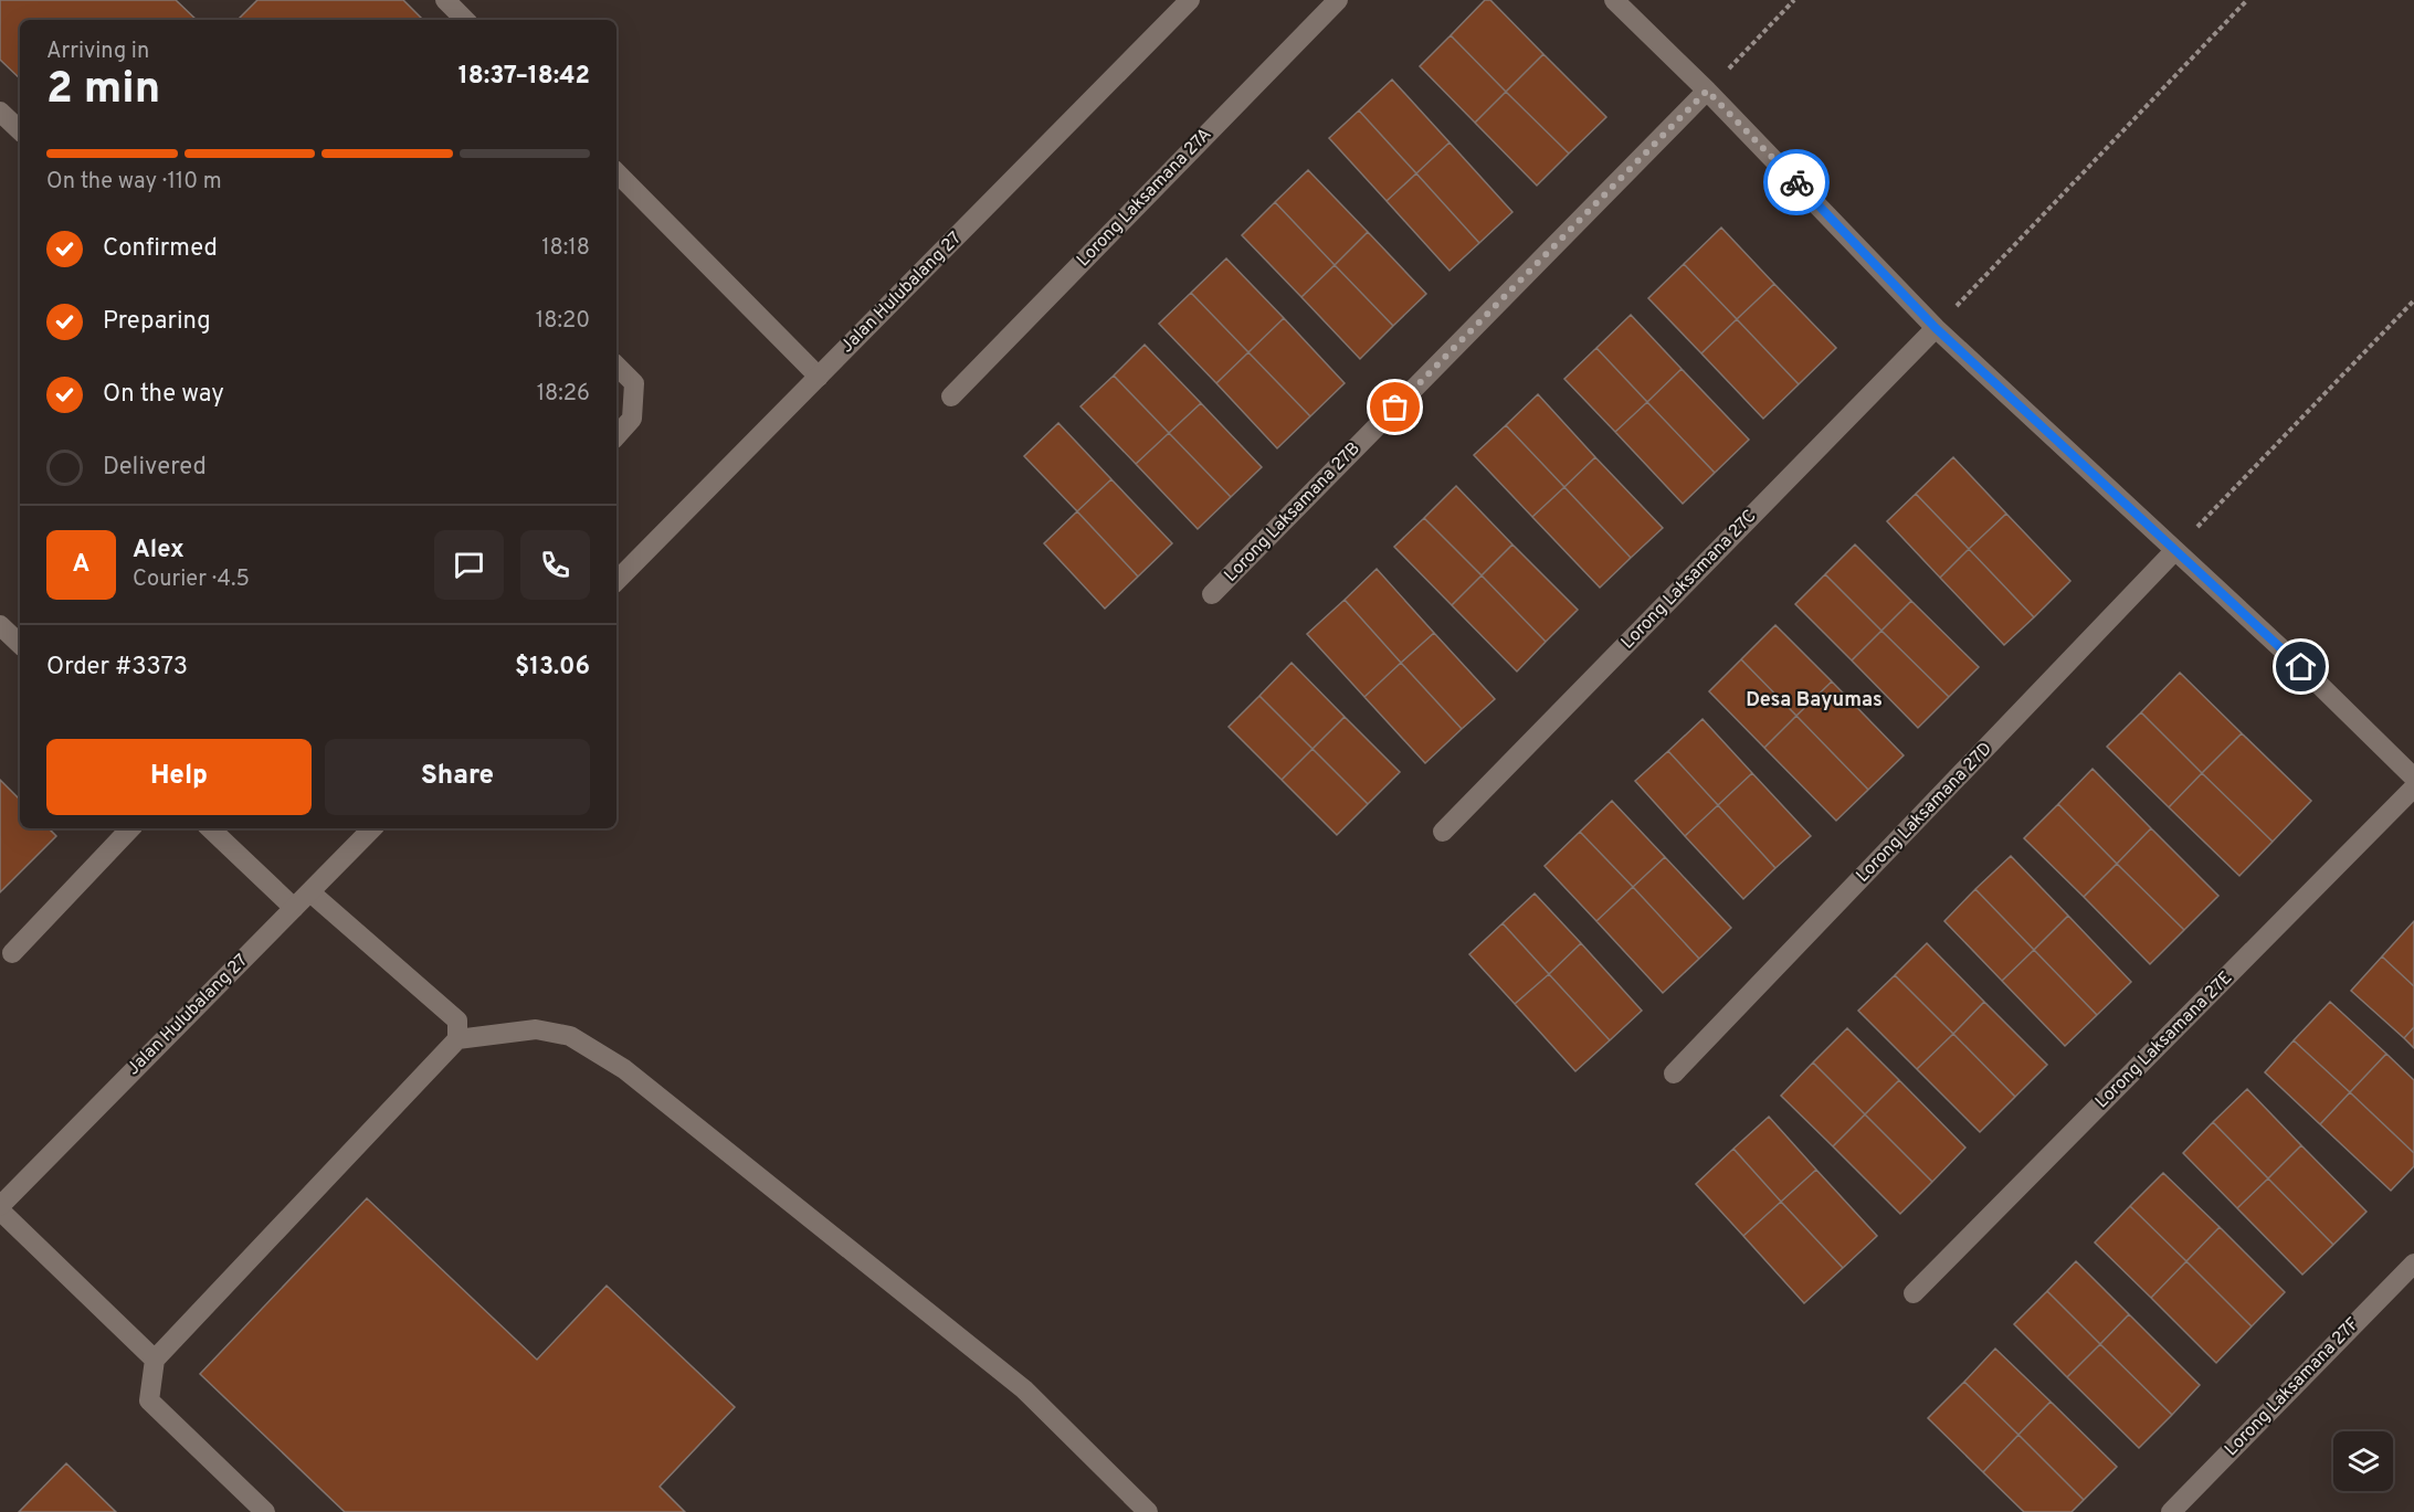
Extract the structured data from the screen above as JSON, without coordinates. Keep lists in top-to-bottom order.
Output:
{
  "streets": {
    "street": [
      "Lorong Laksamana 27A",
      "Jalan Hulubalang 27",
      "Lorong Laksamana 27B",
      "Lorong Laksamana 27C",
      "Lorong Laksamana 27D",
      "Lorong Laksamana 27E",
      "Lorong Laksamana 27F"
    ]
  },
  "districts": ["Desa Bayumas"],
  "page": {
    "heading": ["2 min", "Arriving in", "18:37–18:42"],
    "panel": [
      "Alex",
      "Courier · 4.5",
      "Order #3373",
      "$13.06"
    ],
    "bar": "On the way · 110 m",
    "list": [
      ["Confirmed", "18:18"],
      ["Preparing", "18:20"],
      ["On the way", "18:26"],
      "Delivered"
    ],
    "round": "A",
    "buttons": ["Help", "Share"]
  }
}
